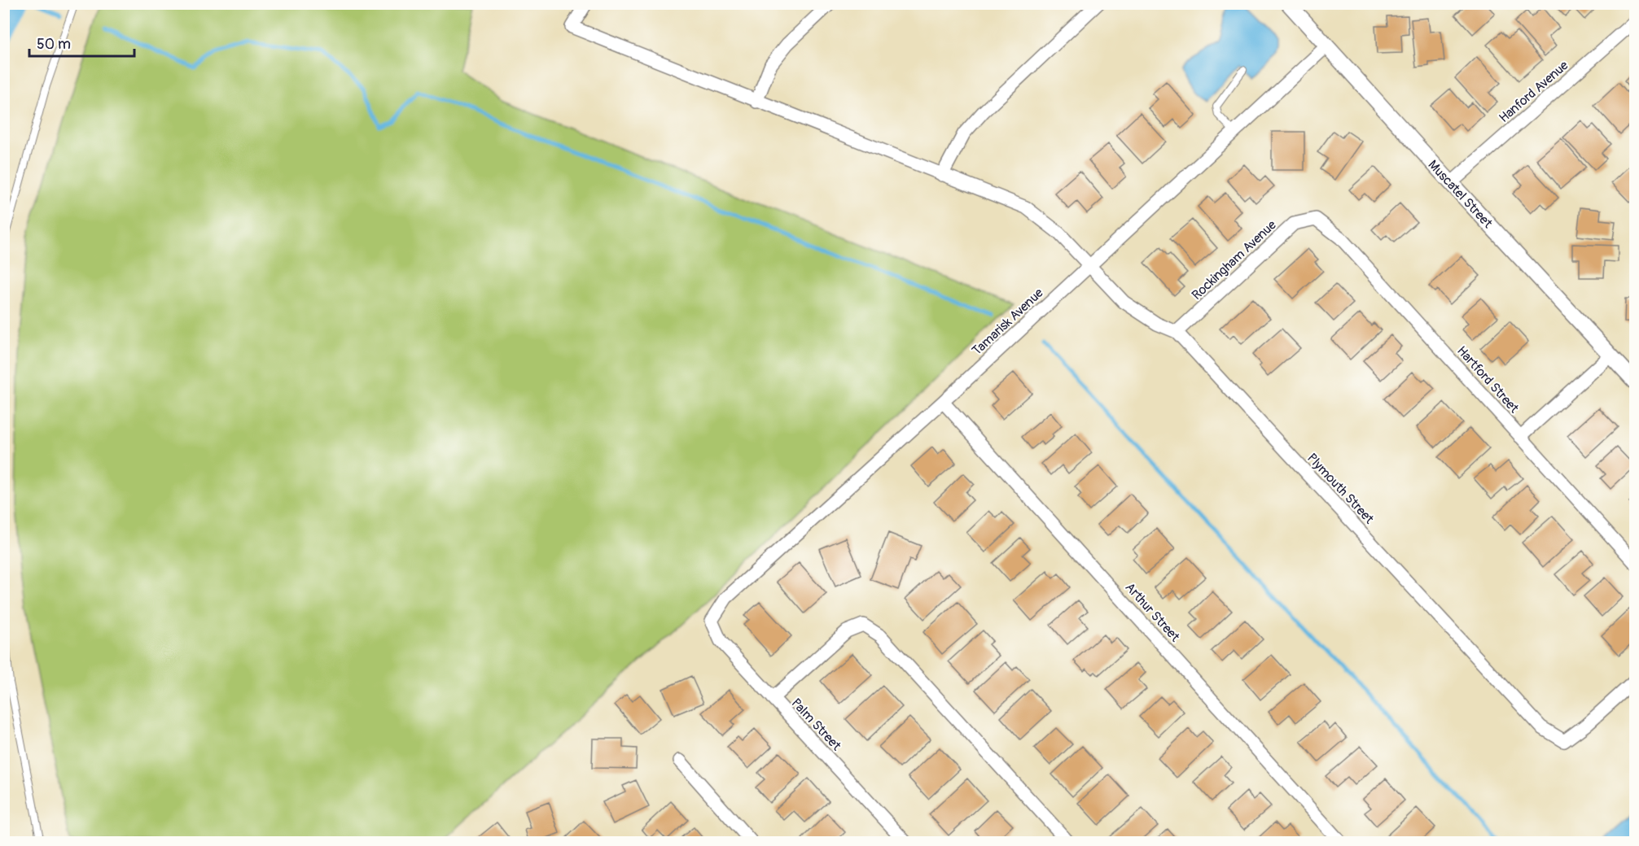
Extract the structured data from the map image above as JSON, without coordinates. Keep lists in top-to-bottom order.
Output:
{
  "streets": {
    "street": [
      "Hanford Avenue",
      "Muscatel Street",
      "Rockingham Avenue",
      "Tamarisk Avenue",
      "Hartford Street",
      "Plymouth Street",
      "Arthur Street",
      "Palm Street"
    ]
  },
  "crossings": [
    ["Hanford Avenue", "Muscatel Street"],
    ["Muscatel Street", "Tamarisk Avenue"],
    ["Rockingham Avenue", "Hartford Street"],
    ["Rockingham Avenue", "Plymouth Street"],
    ["Tamarisk Avenue", "Plymouth Street"],
    ["Tamarisk Avenue", "Arthur Street"],
    ["Tamarisk Avenue", "Palm Street"]
  ],
  "scale_bar": "50 m"
}
